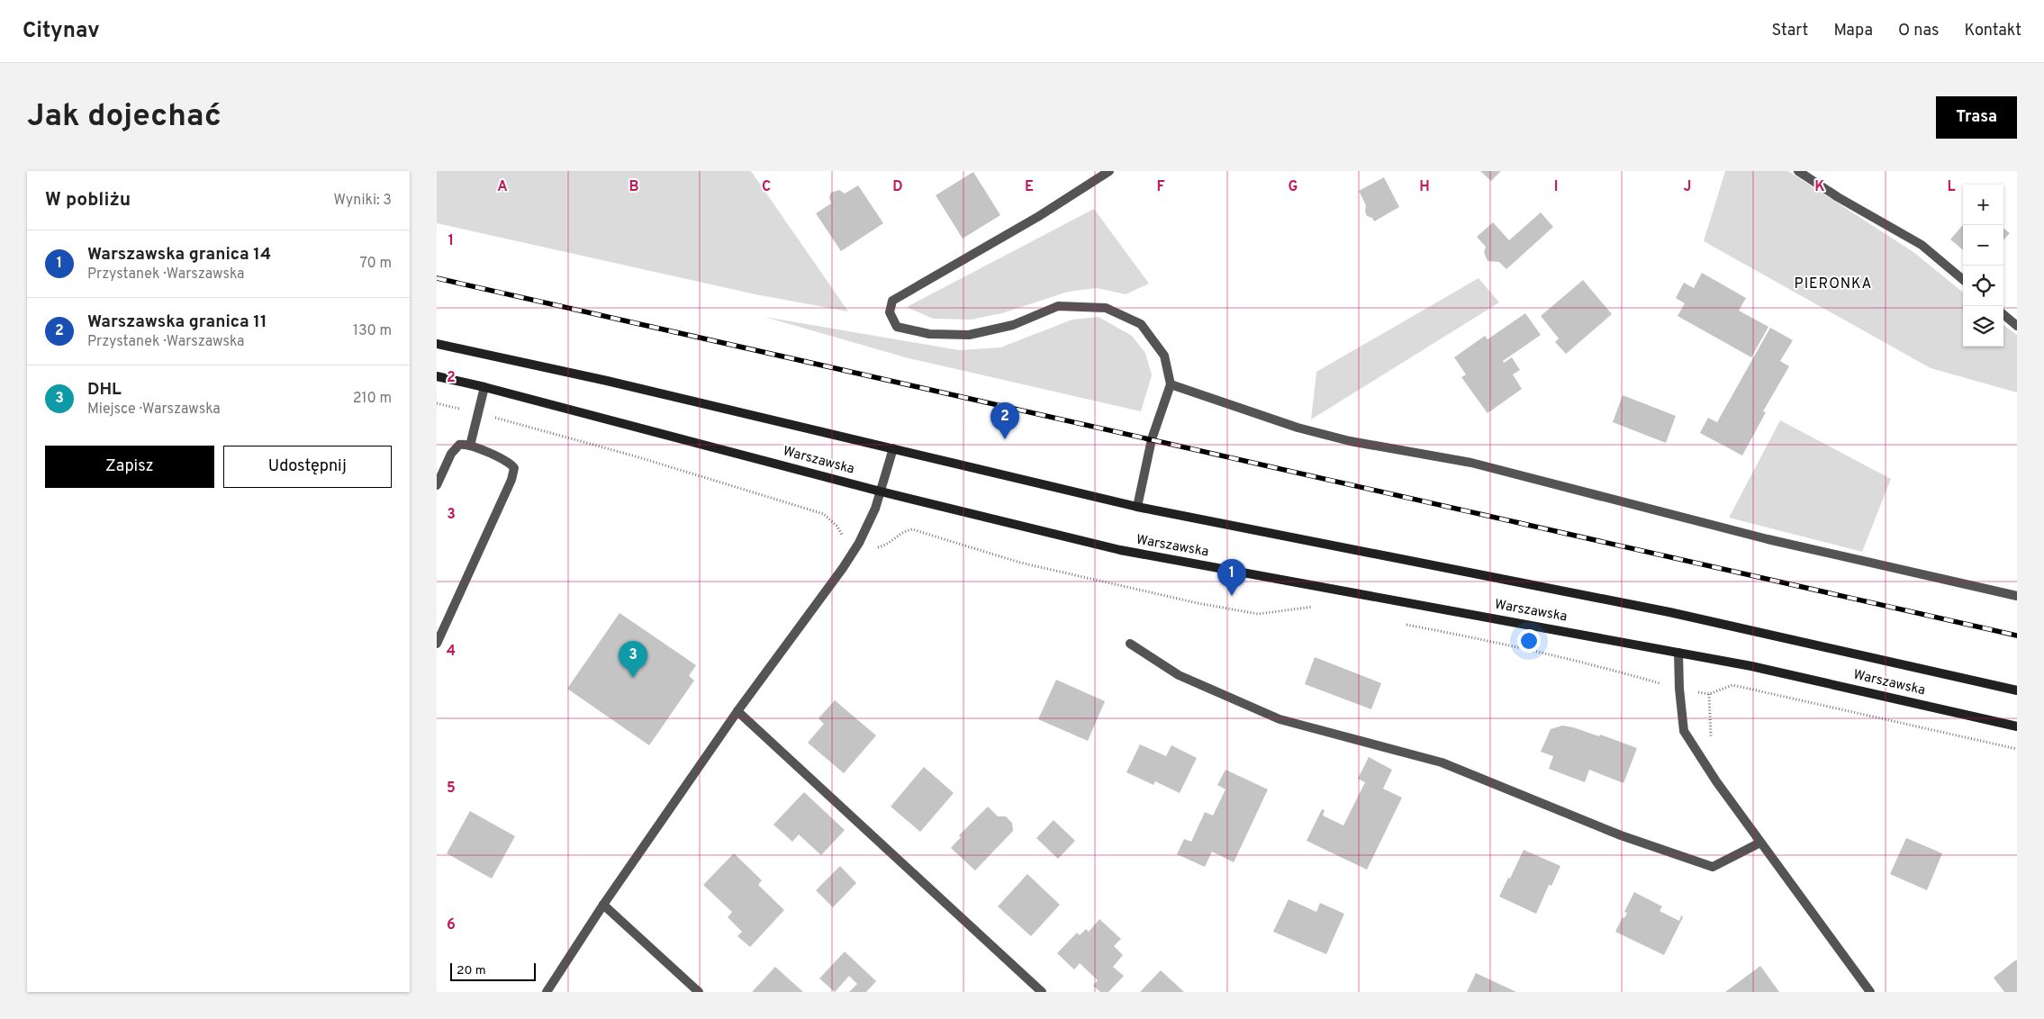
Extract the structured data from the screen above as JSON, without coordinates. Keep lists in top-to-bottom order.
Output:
{
  "streets": {
    "main road": ["Warszawska"]
  },
  "districts": ["PIERONKA"],
  "scale_bar": "20 m",
  "page": {
    "header": "Citynav",
    "nav": [
      "Start",
      "Mapa",
      "O nas",
      "Kontakt"
    ],
    "buttons": [
      "Trasa",
      ["Zapisz", "Udostępnij"]
    ],
    "title": "Jak dojechać",
    "heading": ["W pobliżu", "Wyniki: 3"],
    "map_buttons": ["+", "−"],
    "list": [
      {
        "mark": "1",
        "name": "Warszawska granica 14",
        "note": "Przystanek · Warszawska",
        "value": "70 m"
      },
      {
        "mark": "2",
        "name": "Warszawska granica 11",
        "note": "Przystanek · Warszawska",
        "value": "130 m"
      },
      {
        "mark": "3",
        "name": "DHL",
        "note": "Miejsce · Warszawska",
        "value": "210 m"
      }
    ],
    "pins": ["2", "1", "3"],
    "scale": "20 m"
  },
  "grid": {
    "columns": [
      "A",
      "B",
      "C",
      "D",
      "E",
      "F",
      "G",
      "H",
      "I",
      "J",
      "K",
      "L"
    ],
    "rows": [
      "1",
      "2",
      "3",
      "4",
      "5",
      "6"
    ]
  }
}
